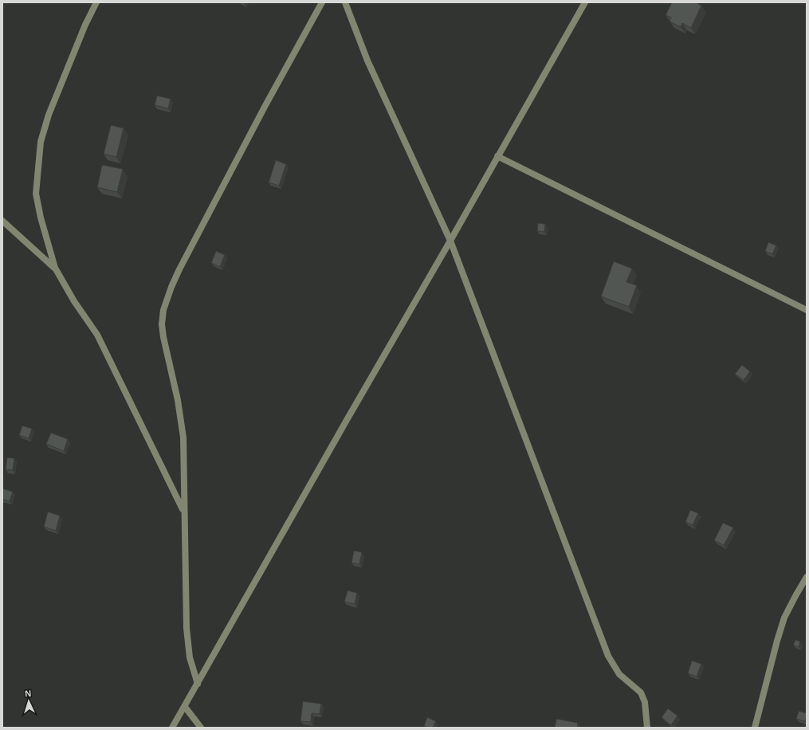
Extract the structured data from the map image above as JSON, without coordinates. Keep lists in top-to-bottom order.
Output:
{
  "north": "top"
}
